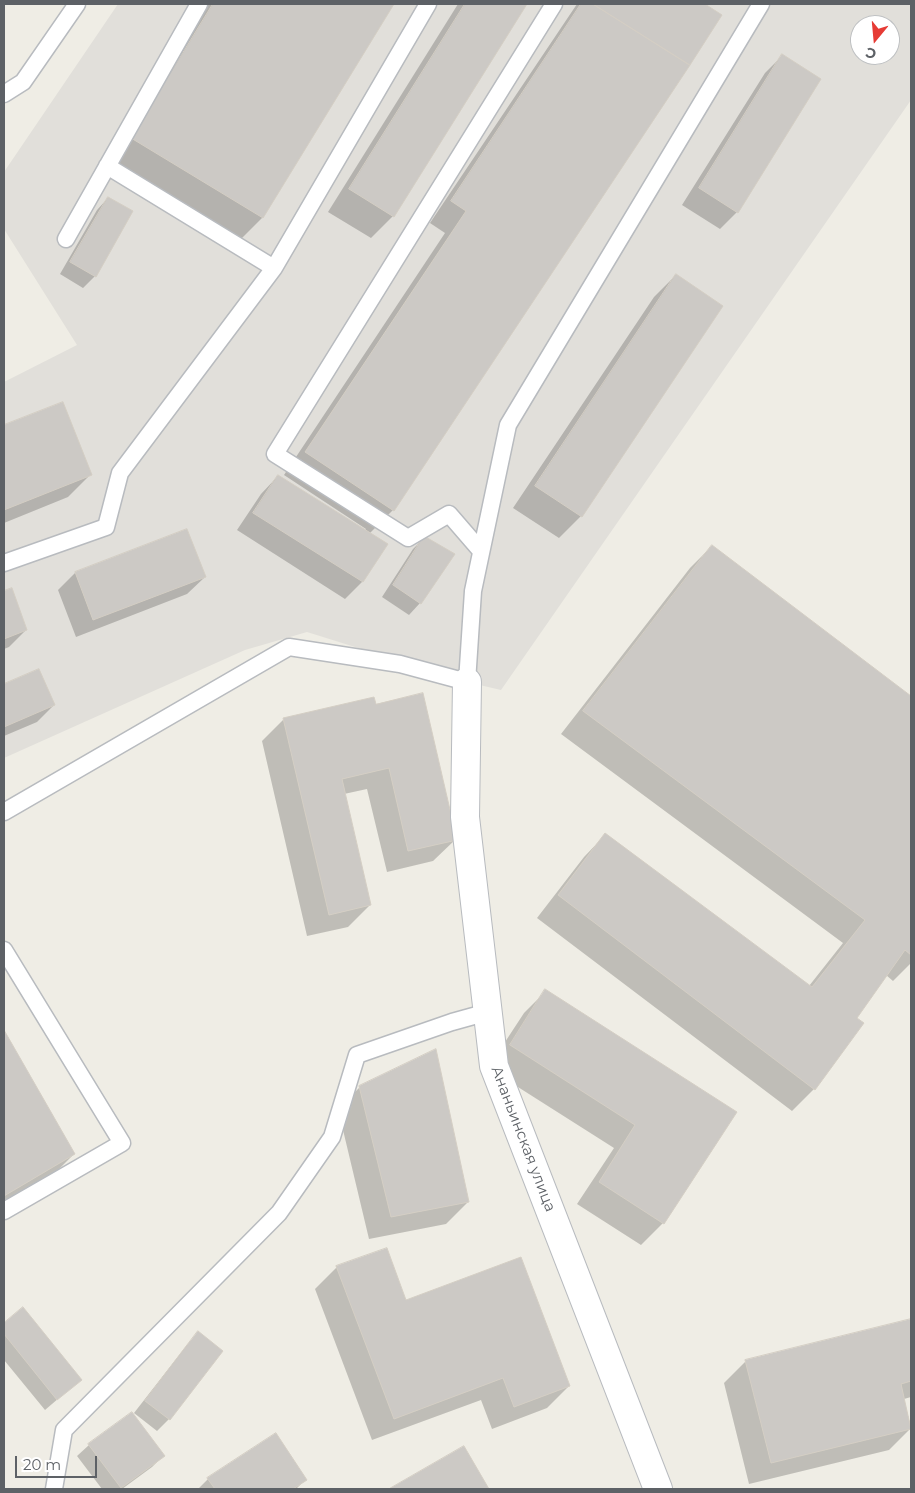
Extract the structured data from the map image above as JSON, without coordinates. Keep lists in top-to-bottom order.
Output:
{
  "streets": {
    "street": ["Ананьинская улица"]
  },
  "scale_bar": "20 m",
  "north": "bottom"
}
